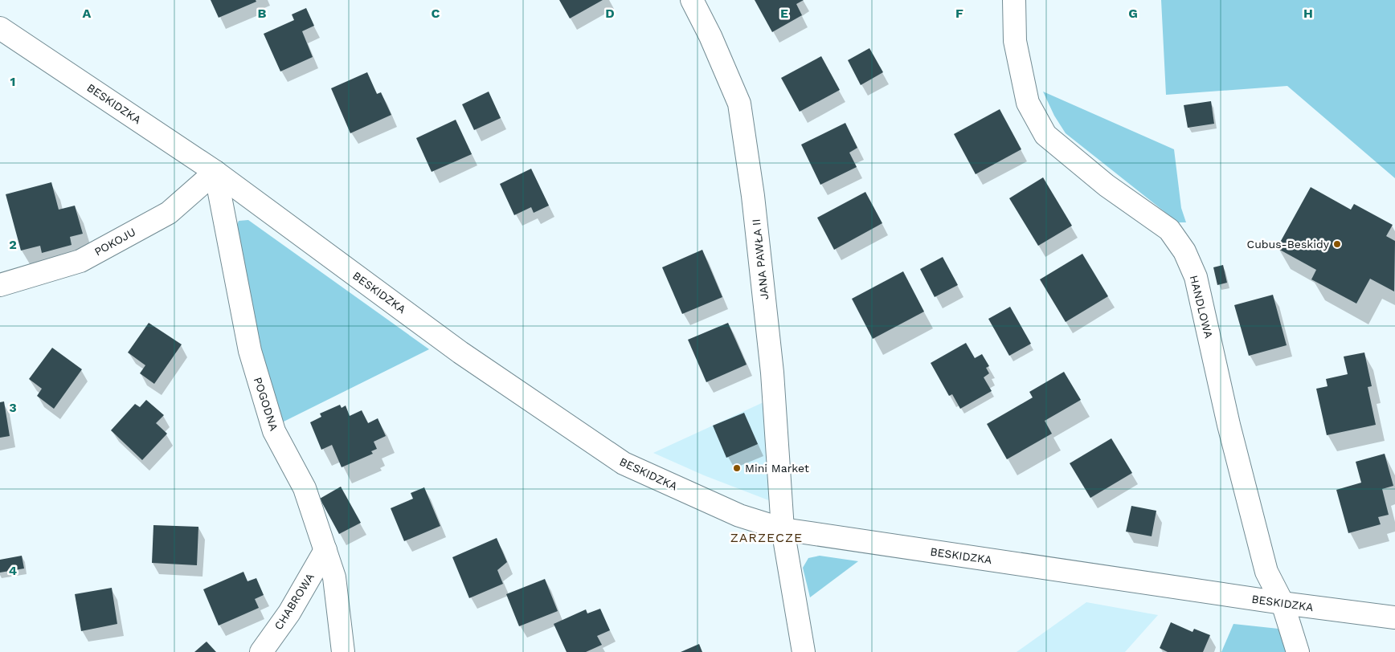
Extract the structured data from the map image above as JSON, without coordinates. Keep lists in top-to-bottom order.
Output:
{
  "streets": {
    "street": [
      "BESKIDZKA",
      "POKOJU",
      "JANA PAWŁA II",
      "HANDLOWA",
      "POGODNA",
      "CHABROWA"
    ]
  },
  "crossings": [
    ["BESKIDZKA", "POKOJU"],
    ["BESKIDZKA", "JANA PAWŁA II"],
    ["BESKIDZKA", "HANDLOWA"],
    ["BESKIDZKA", "POGODNA"],
    ["POKOJU", "POGODNA"],
    ["POGODNA", "CHABROWA"]
  ],
  "districts": ["ZARZECZE"],
  "places": ["Cubus-Beskidy", "Mini Market"],
  "grid": {
    "columns": [
      "A",
      "B",
      "C",
      "D",
      "E",
      "F",
      "G",
      "H"
    ],
    "rows": [
      "1",
      "2",
      "3",
      "4"
    ]
  }
}
